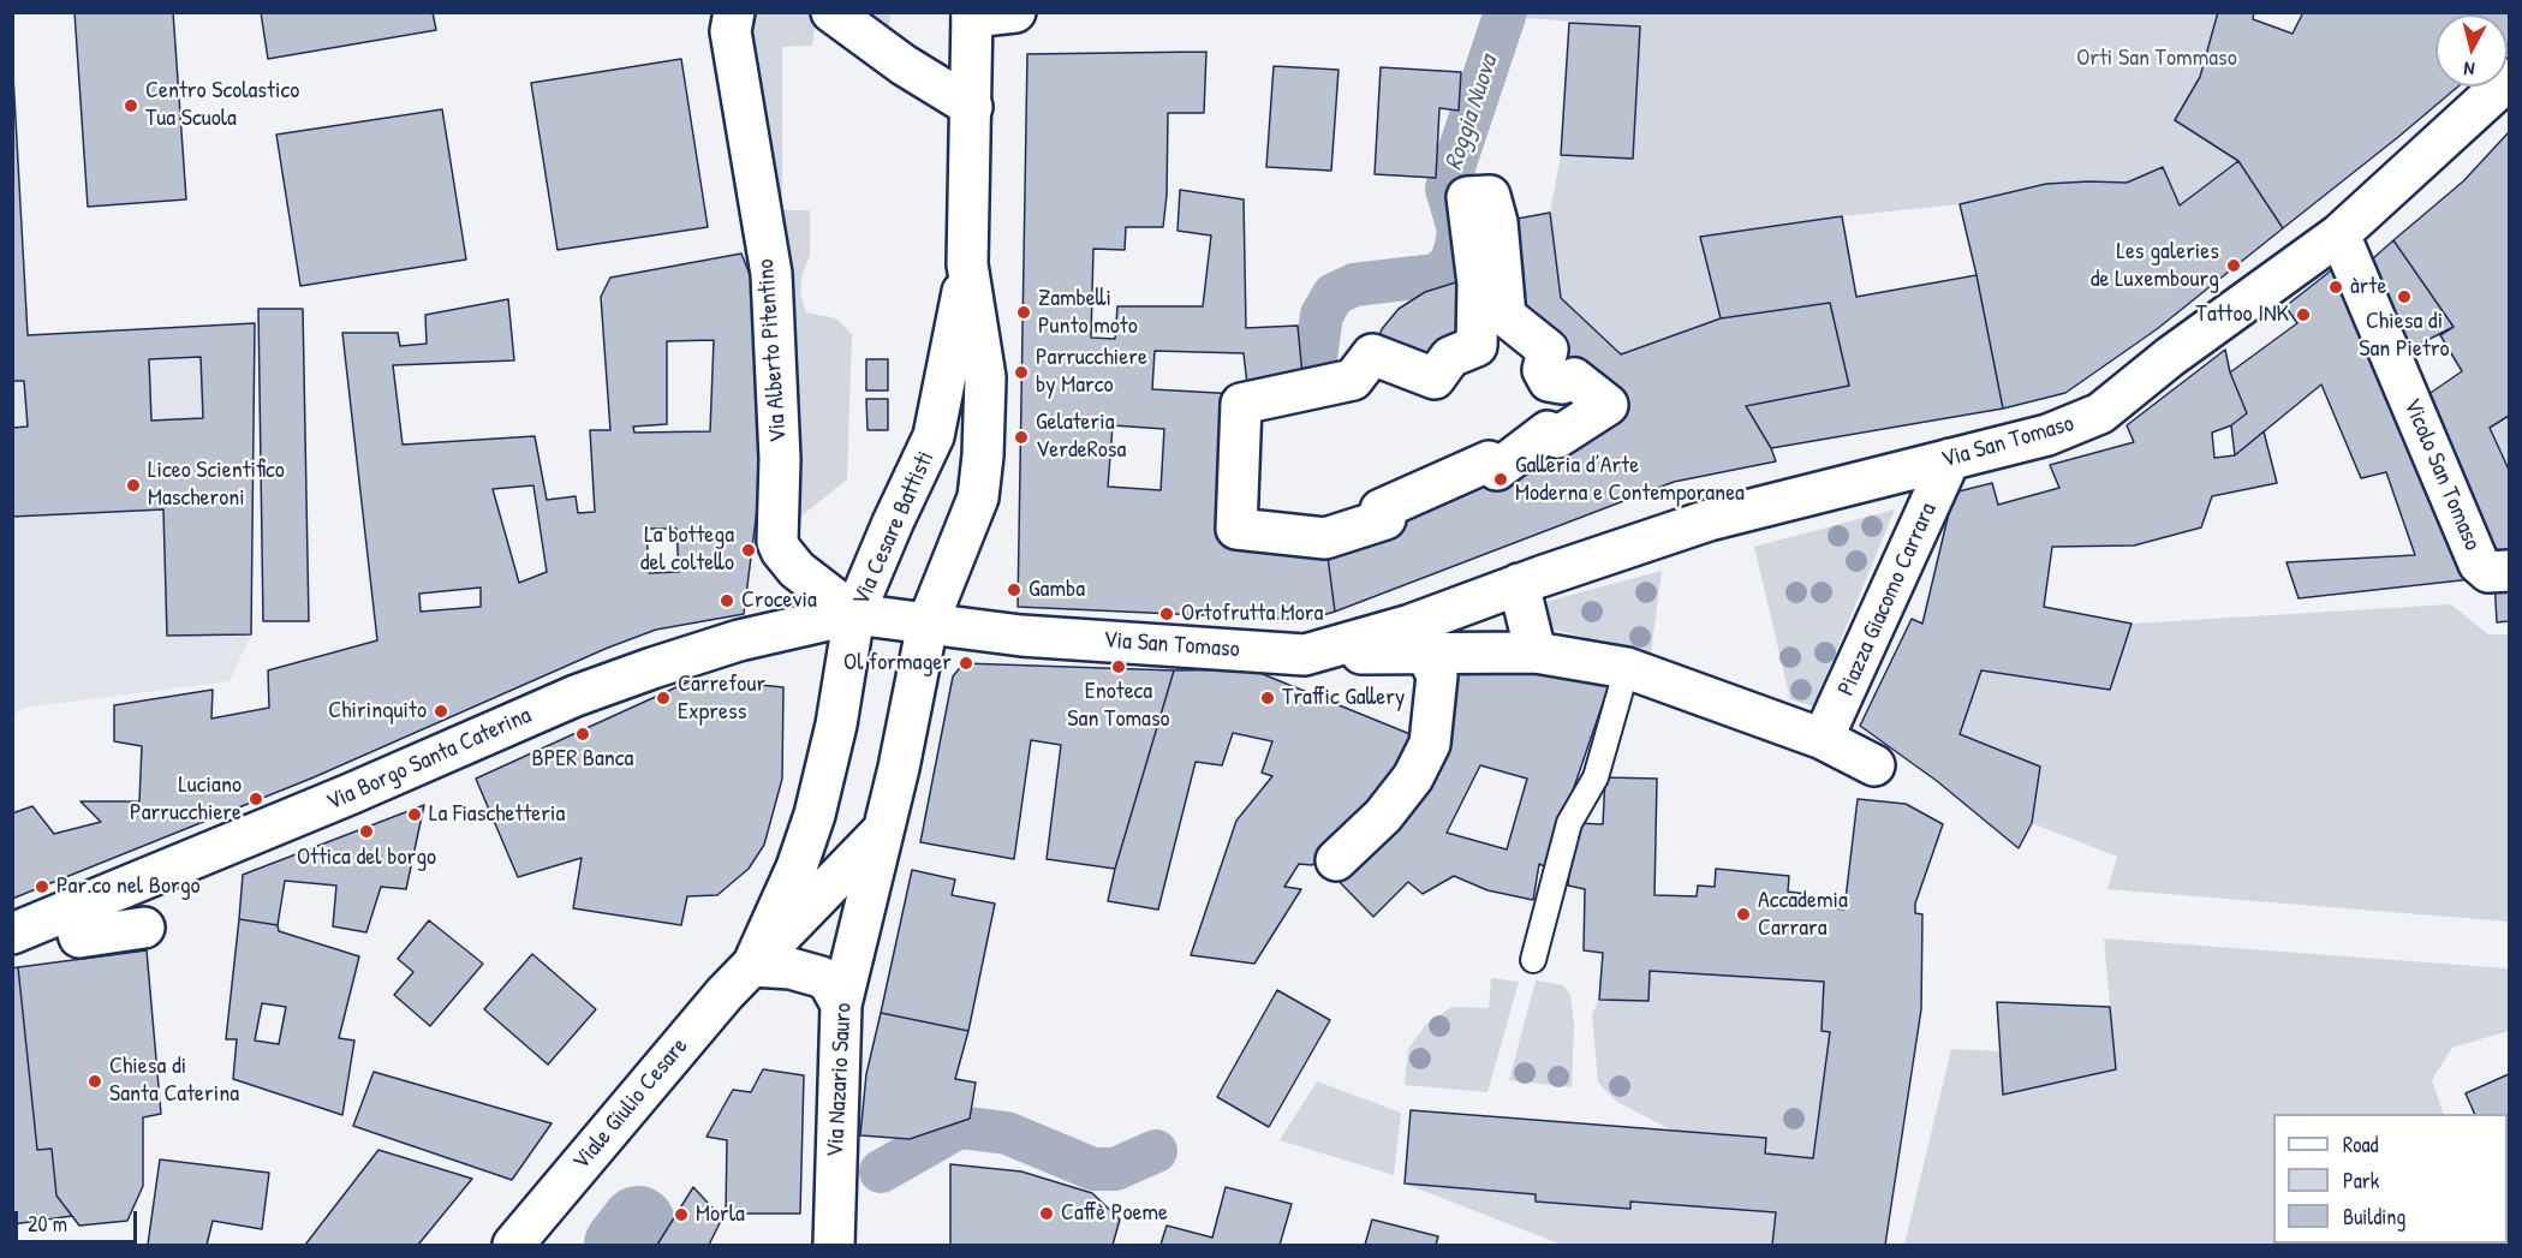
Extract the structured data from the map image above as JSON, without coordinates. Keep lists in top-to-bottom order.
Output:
{
  "streets": {
    "street": [
      "Via Alberto Pitentino",
      "Via San Tomaso",
      "Vicolo San Tomaso",
      "Via Cesare Battisti",
      "Piazza Giacomo Carrara",
      "Via Borgo Santa Caterina",
      "Via Nazario Sauro",
      "Viale Giulio Cesare"
    ]
  },
  "crossings": [
    ["Via Alberto Pitentino", "Via Cesare Battisti"],
    ["Via Alberto Pitentino", "Via Borgo Santa Caterina"],
    ["Via San Tomaso", "Vicolo San Tomaso"],
    ["Via San Tomaso", "Via Cesare Battisti"],
    ["Via San Tomaso", "Piazza Giacomo Carrara"],
    ["Via San Tomaso", "Via Nazario Sauro"],
    ["Via Cesare Battisti", "Via Borgo Santa Caterina"],
    ["Via Cesare Battisti", "Via Nazario Sauro"],
    ["Via Nazario Sauro", "Viale Giulio Cesare"]
  ],
  "water": ["Roggia Nuova"],
  "parks": ["Orti San Tommaso"],
  "places": [
    "Centro Scolastico Tua Scuola",
    "Les galeries de Luxembourg",
    "àrte",
    "Chiesa di San Pietro",
    "Zambelli Punto moto",
    "Tattoo INK",
    "Parrucchiere by Marco",
    "Gelateria VerdeRosa",
    "Galleria d’Arte Moderna e Contemporanea",
    "Liceo Scientifico Mascheroni",
    "La bottega del coltello",
    "Gamba",
    "Crocevia",
    "Ortofrutta Mora",
    "Ol formager",
    "Enoteca San Tomaso",
    "Carrefour Express",
    "Traffic Gallery",
    "Chirinquito",
    "BPER Banca",
    "Luciano Parrucchiere",
    "La Fiaschetteria",
    "Ottica del borgo",
    "Par.co nel Borgo",
    "Accademia Carrara",
    "Chiesa di Santa Caterina",
    "Caffè Poeme",
    "Morla"
  ],
  "legend": ["Road", "Park", "Building"],
  "scale_bar": "20 m",
  "north": "bottom"
}
